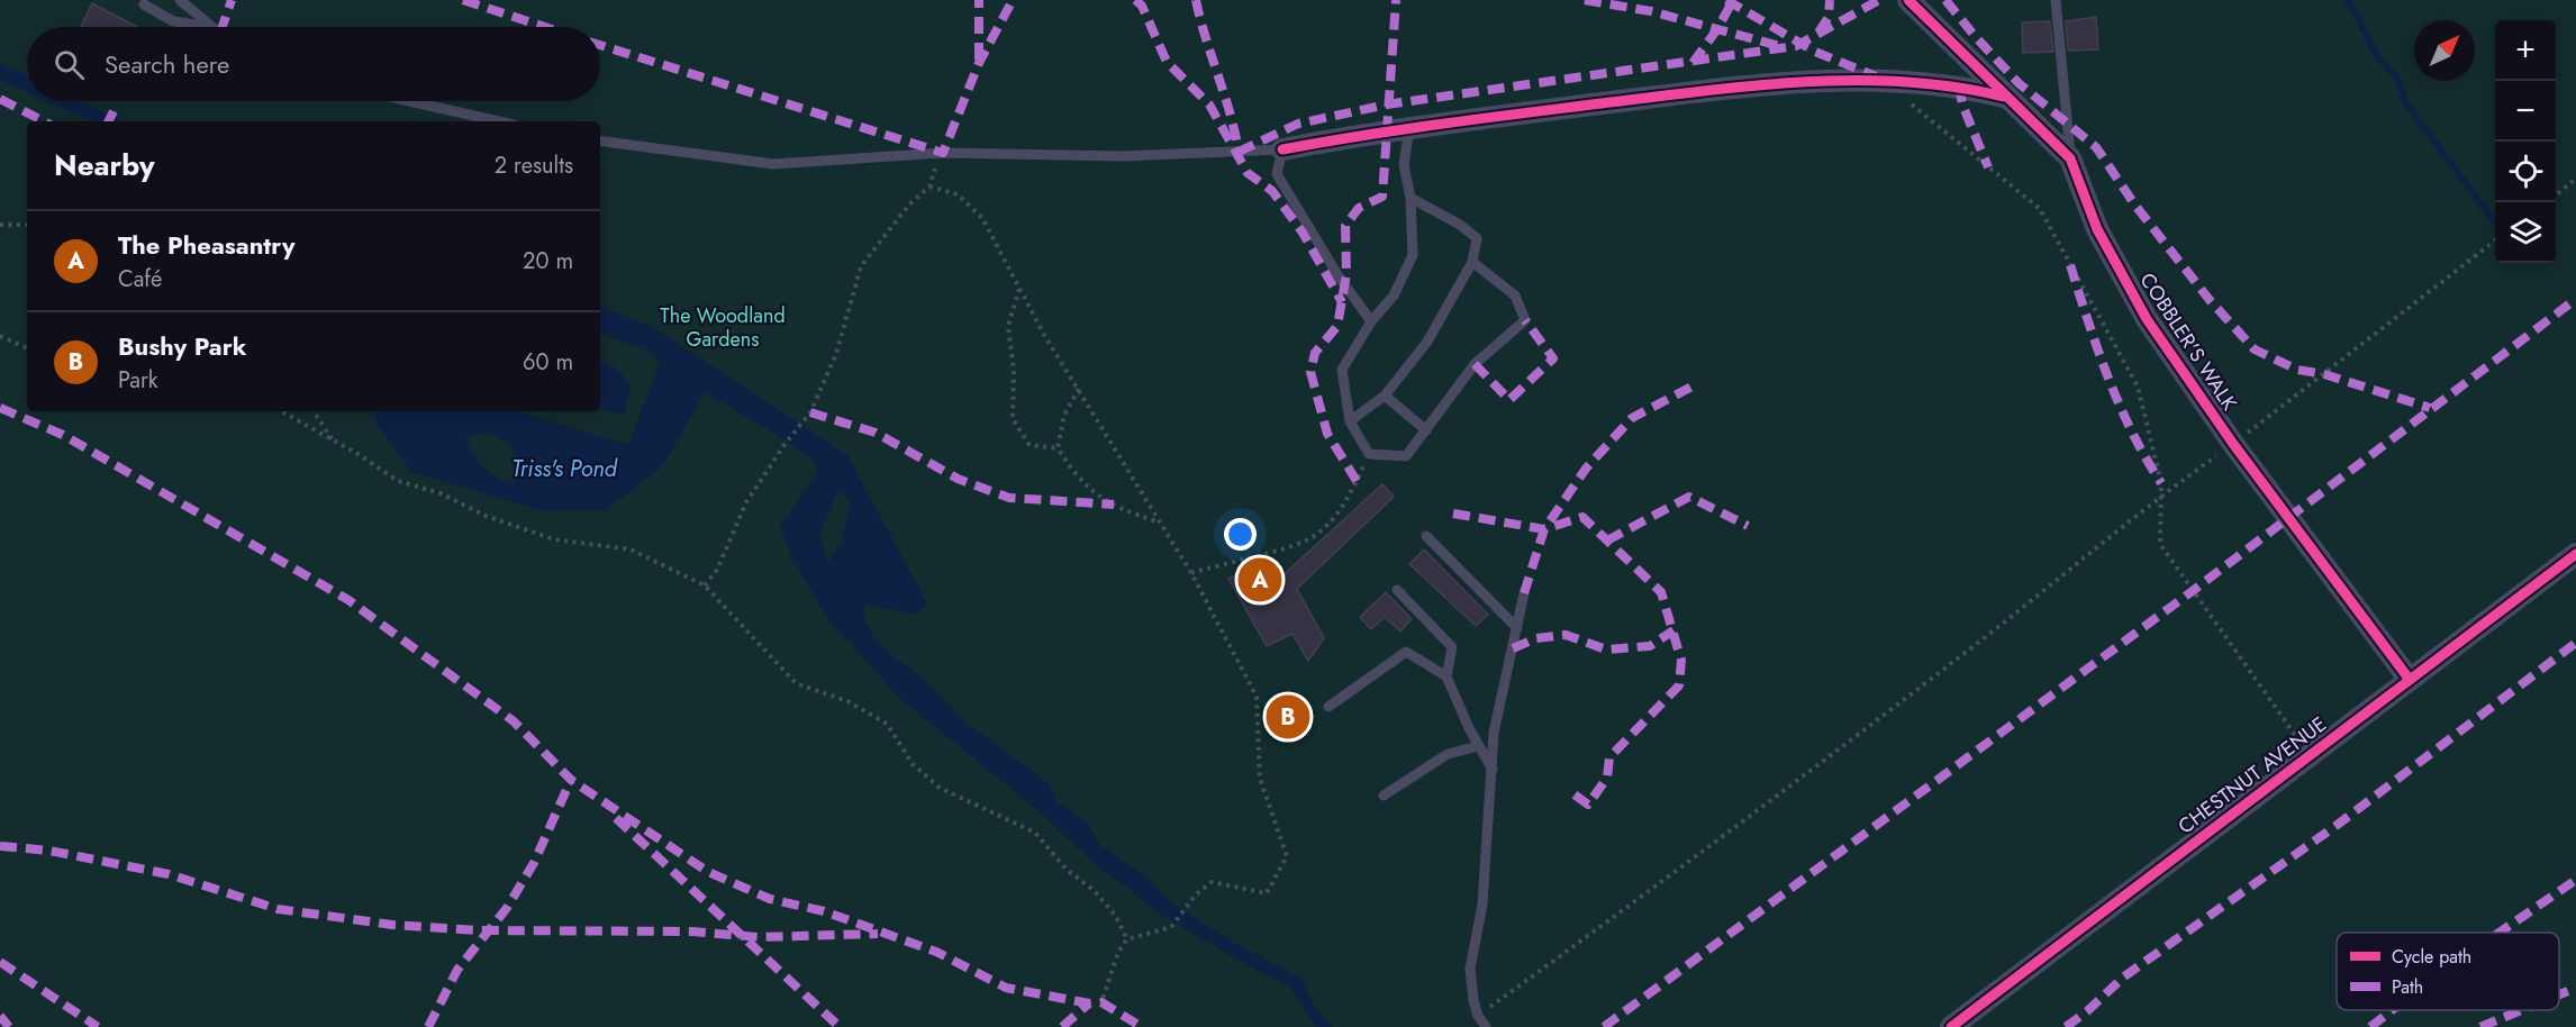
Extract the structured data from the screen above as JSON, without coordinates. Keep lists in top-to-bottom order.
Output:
{
  "streets": {
    "street": ["COBBLER'S WALK", "CHESTNUT AVENUE"]
  },
  "crossings": [
    ["COBBLER'S WALK", "CHESTNUT AVENUE"]
  ],
  "water": ["Triss's Pond"],
  "parks": ["The Woodland Gardens"],
  "legend": ["Cycle path", "Path"],
  "north": "top right",
  "page": {
    "map_buttons": ["+", "−"],
    "search": "Search here",
    "heading": ["Nearby", "2 results"],
    "list": [
      {
        "mark": "A",
        "name": "The Pheasantry",
        "note": "Café",
        "value": "20 m"
      },
      {
        "mark": "B",
        "name": "Bushy Park",
        "note": "Park",
        "value": "60 m"
      }
    ],
    "pins": ["A", "B"]
  }
}
